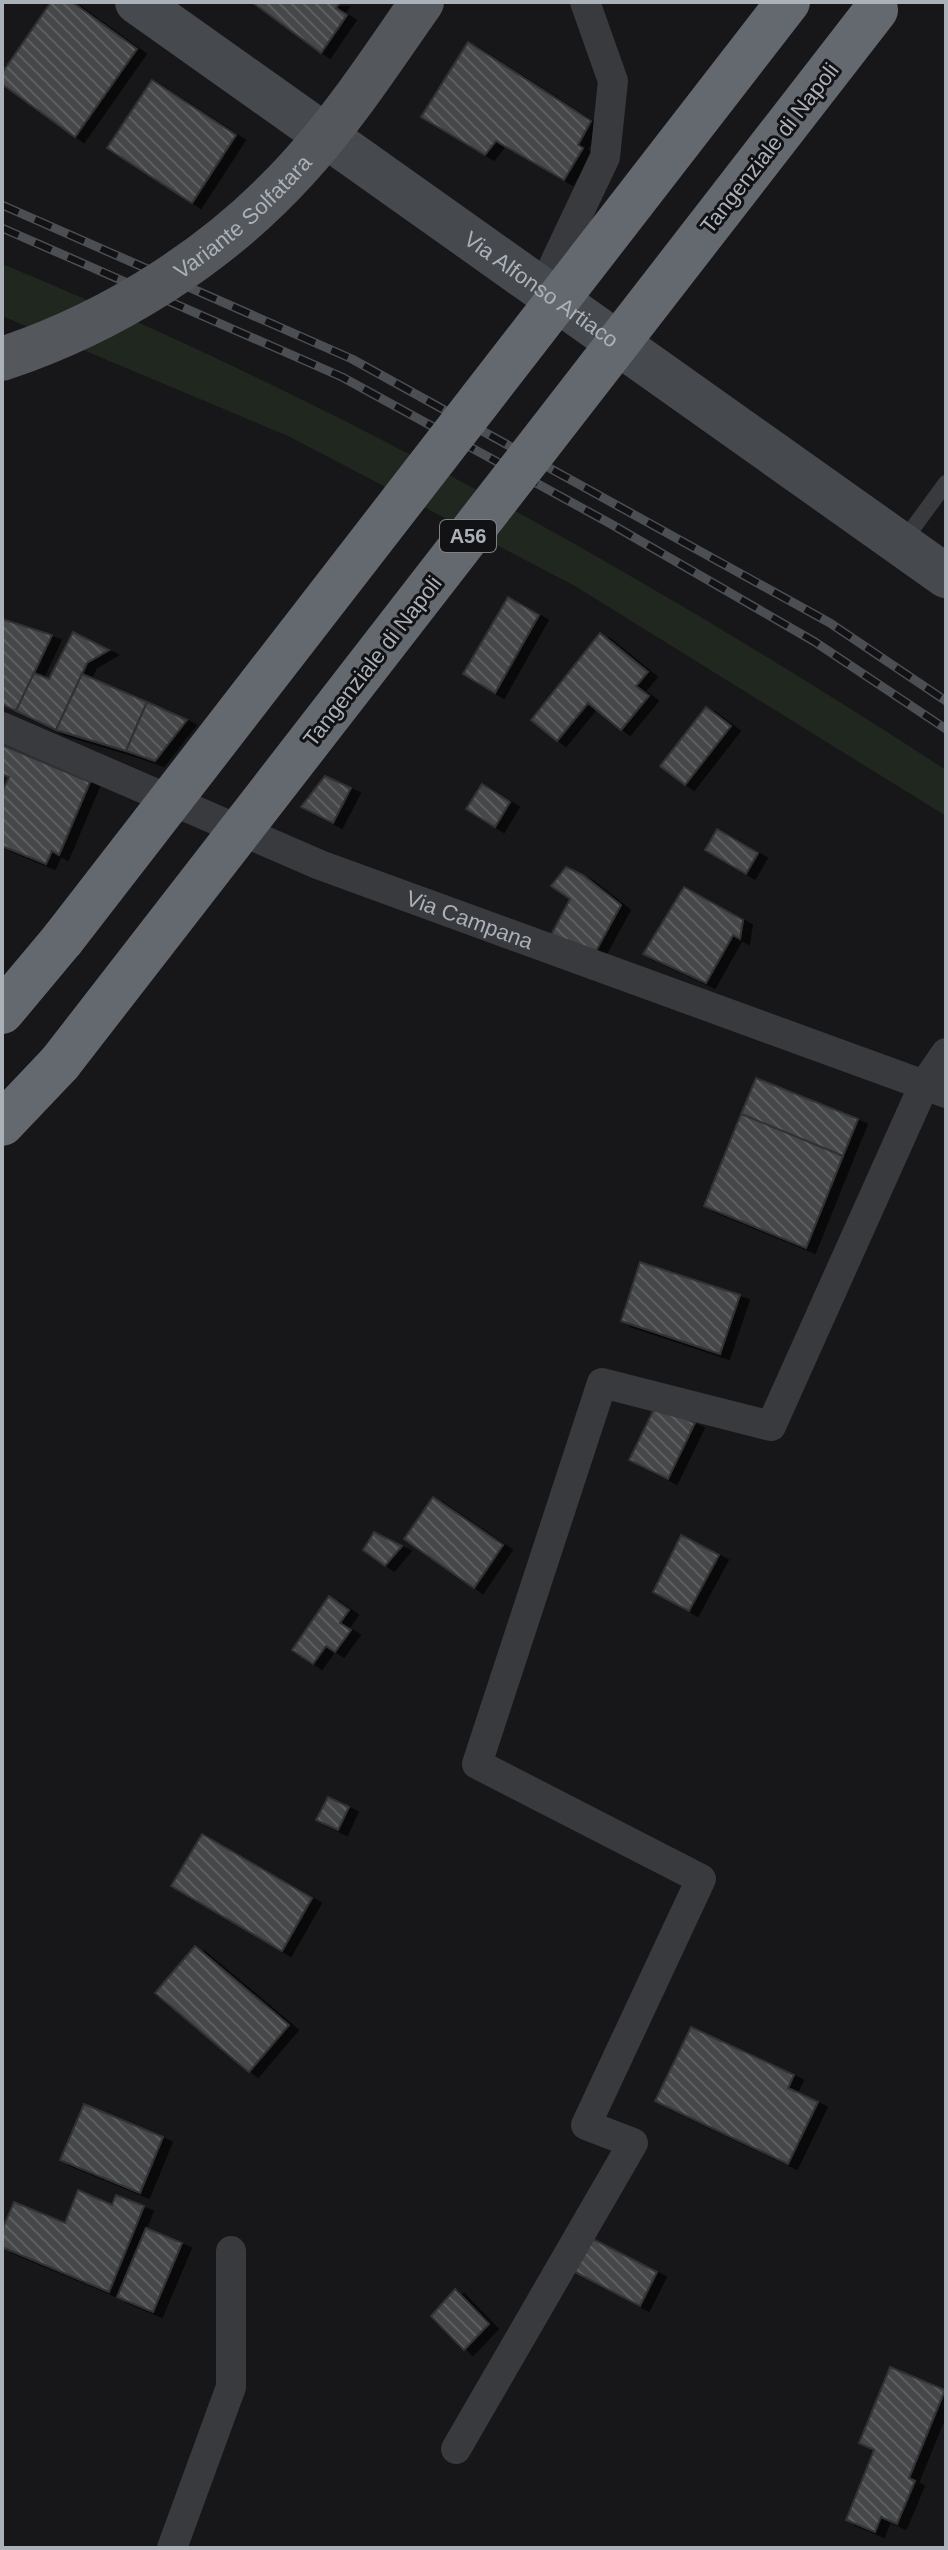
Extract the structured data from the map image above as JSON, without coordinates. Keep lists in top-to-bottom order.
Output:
{
  "streets": {
    "highway": ["Tangenziale di Napoli", "A56"],
    "main road": ["Variante Solfatara", "Via Alfonso Artiaco"],
    "street": ["Via Campana"]
  }
}
